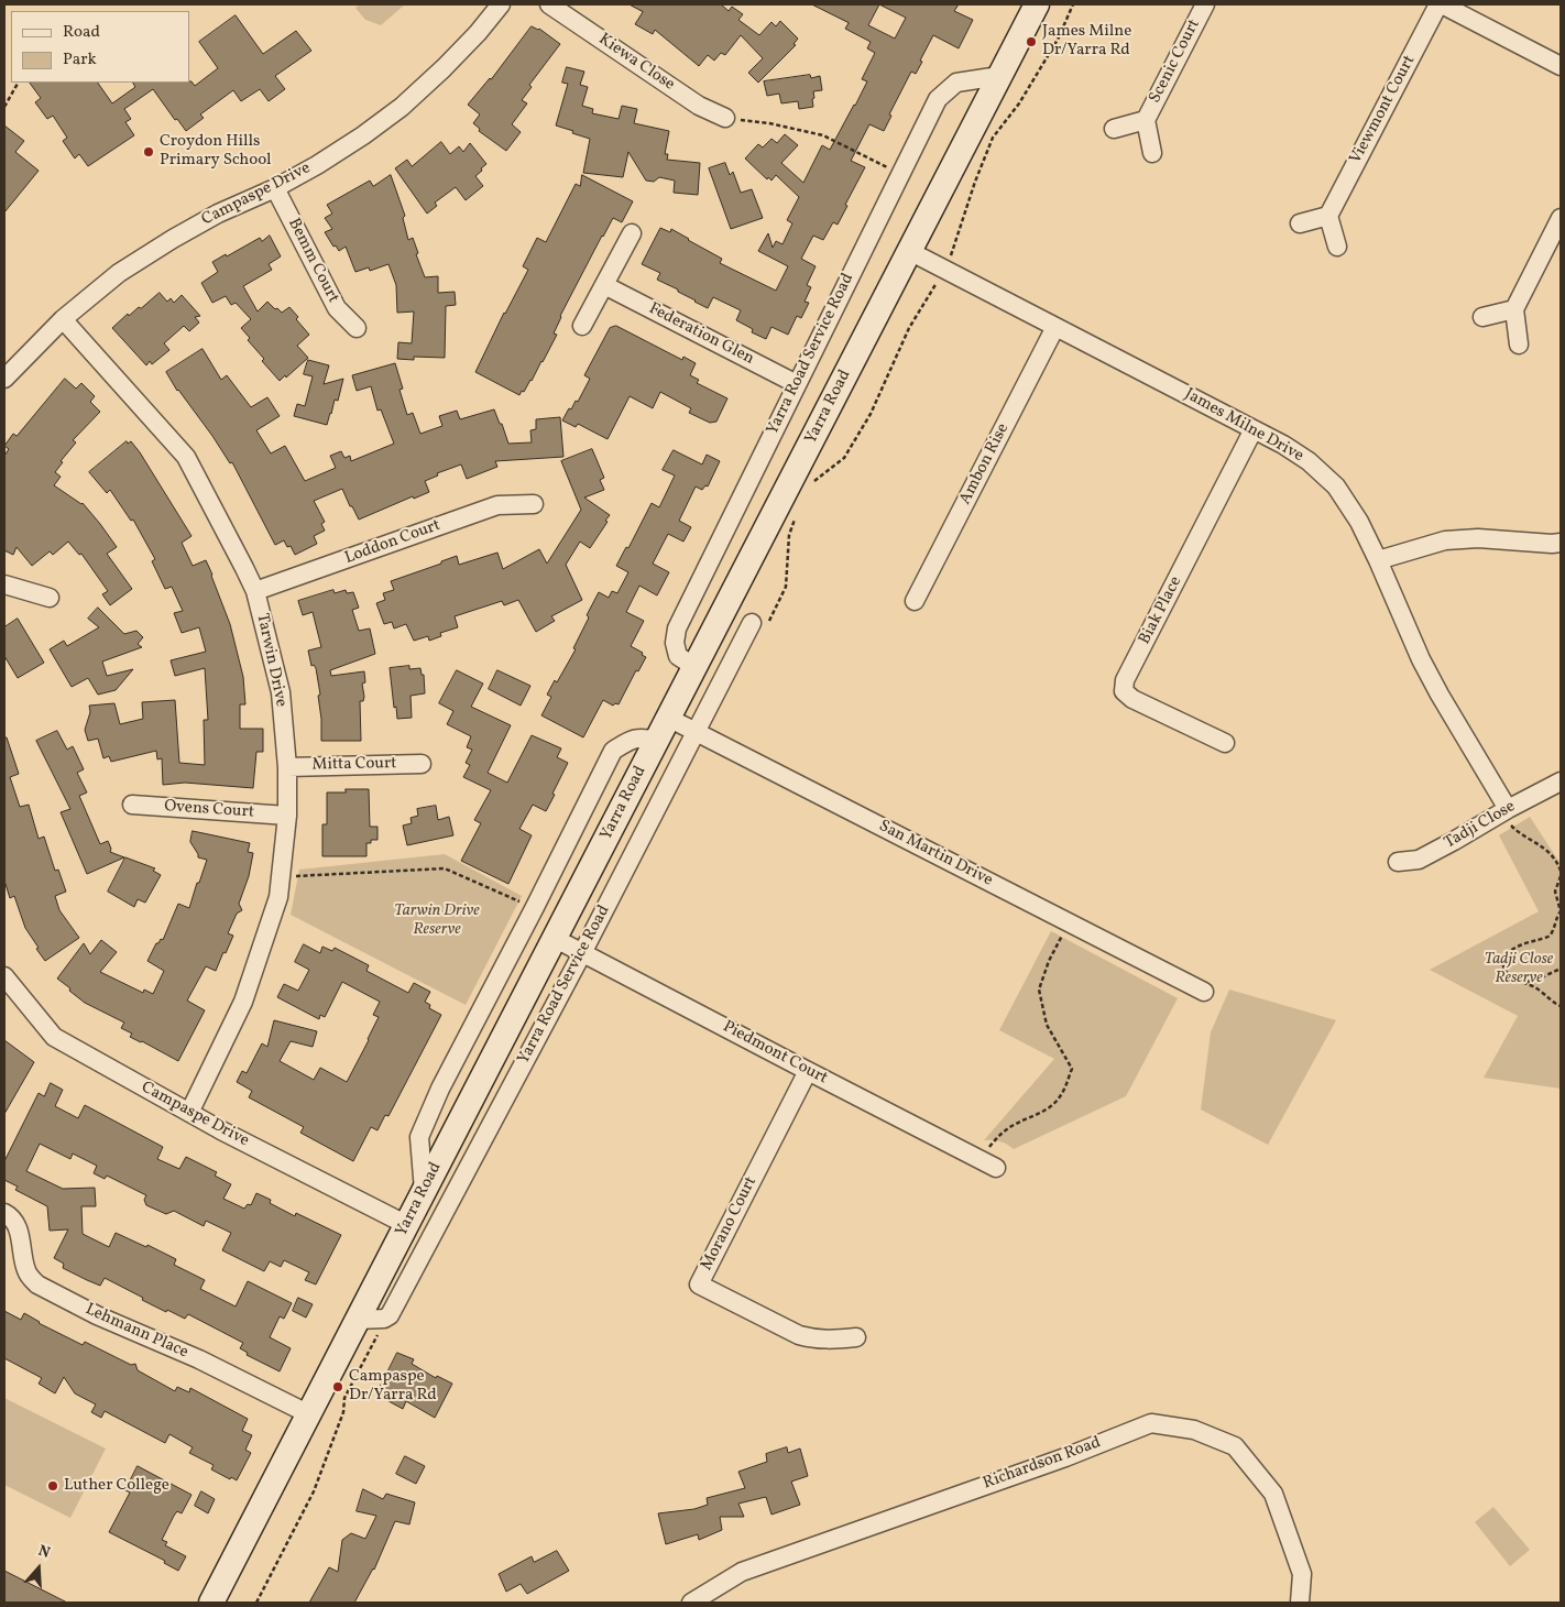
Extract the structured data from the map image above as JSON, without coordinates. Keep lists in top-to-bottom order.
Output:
{
  "streets": {
    "main road": ["Yarra Road"],
    "street": [
      "Scenic Court",
      "Kiewa Close",
      "Viewmont Court",
      "Campaspe Drive",
      "Bemm Court",
      "Federation Glen",
      "Yarra Road Service Road",
      "James Milne Drive",
      "Ambon Rise",
      "Loddon Court",
      "Biak Place",
      "Tarwin Drive",
      "Mitta Court",
      "Ovens Court",
      "Tadji Close",
      "San Martin Drive",
      "Piedmont Court",
      "Morano Court",
      "Lehmann Place",
      "Richardson Road"
    ]
  },
  "crossings": [
    ["Campaspe Drive", "Bemm Court"],
    ["Campaspe Drive", "Yarra Road"],
    ["Campaspe Drive", "Tarwin Drive"],
    ["Federation Glen", "Yarra Road Service Road"],
    ["Yarra Road Service Road", "Yarra Road"],
    ["Yarra Road Service Road", "San Martin Drive"],
    ["Yarra Road Service Road", "Piedmont Court"],
    ["Yarra Road", "James Milne Drive"],
    ["Yarra Road", "San Martin Drive"],
    ["Yarra Road", "Piedmont Court"],
    ["Yarra Road", "Lehmann Place"],
    ["James Milne Drive", "Ambon Rise"],
    ["James Milne Drive", "Biak Place"],
    ["James Milne Drive", "Tadji Close"],
    ["Loddon Court", "Tarwin Drive"],
    ["Tarwin Drive", "Mitta Court"],
    ["Tarwin Drive", "Ovens Court"],
    ["Piedmont Court", "Morano Court"]
  ],
  "parks": ["Tarwin Drive Reserve", "Tadji Close Reserve"],
  "places": [
    "James Milne Dr/Yarra Rd",
    "Croydon Hills Primary School",
    "Campaspe Dr/Yarra Rd",
    "Luther College"
  ],
  "legend": ["Road", "Park"],
  "north": "top"
}
